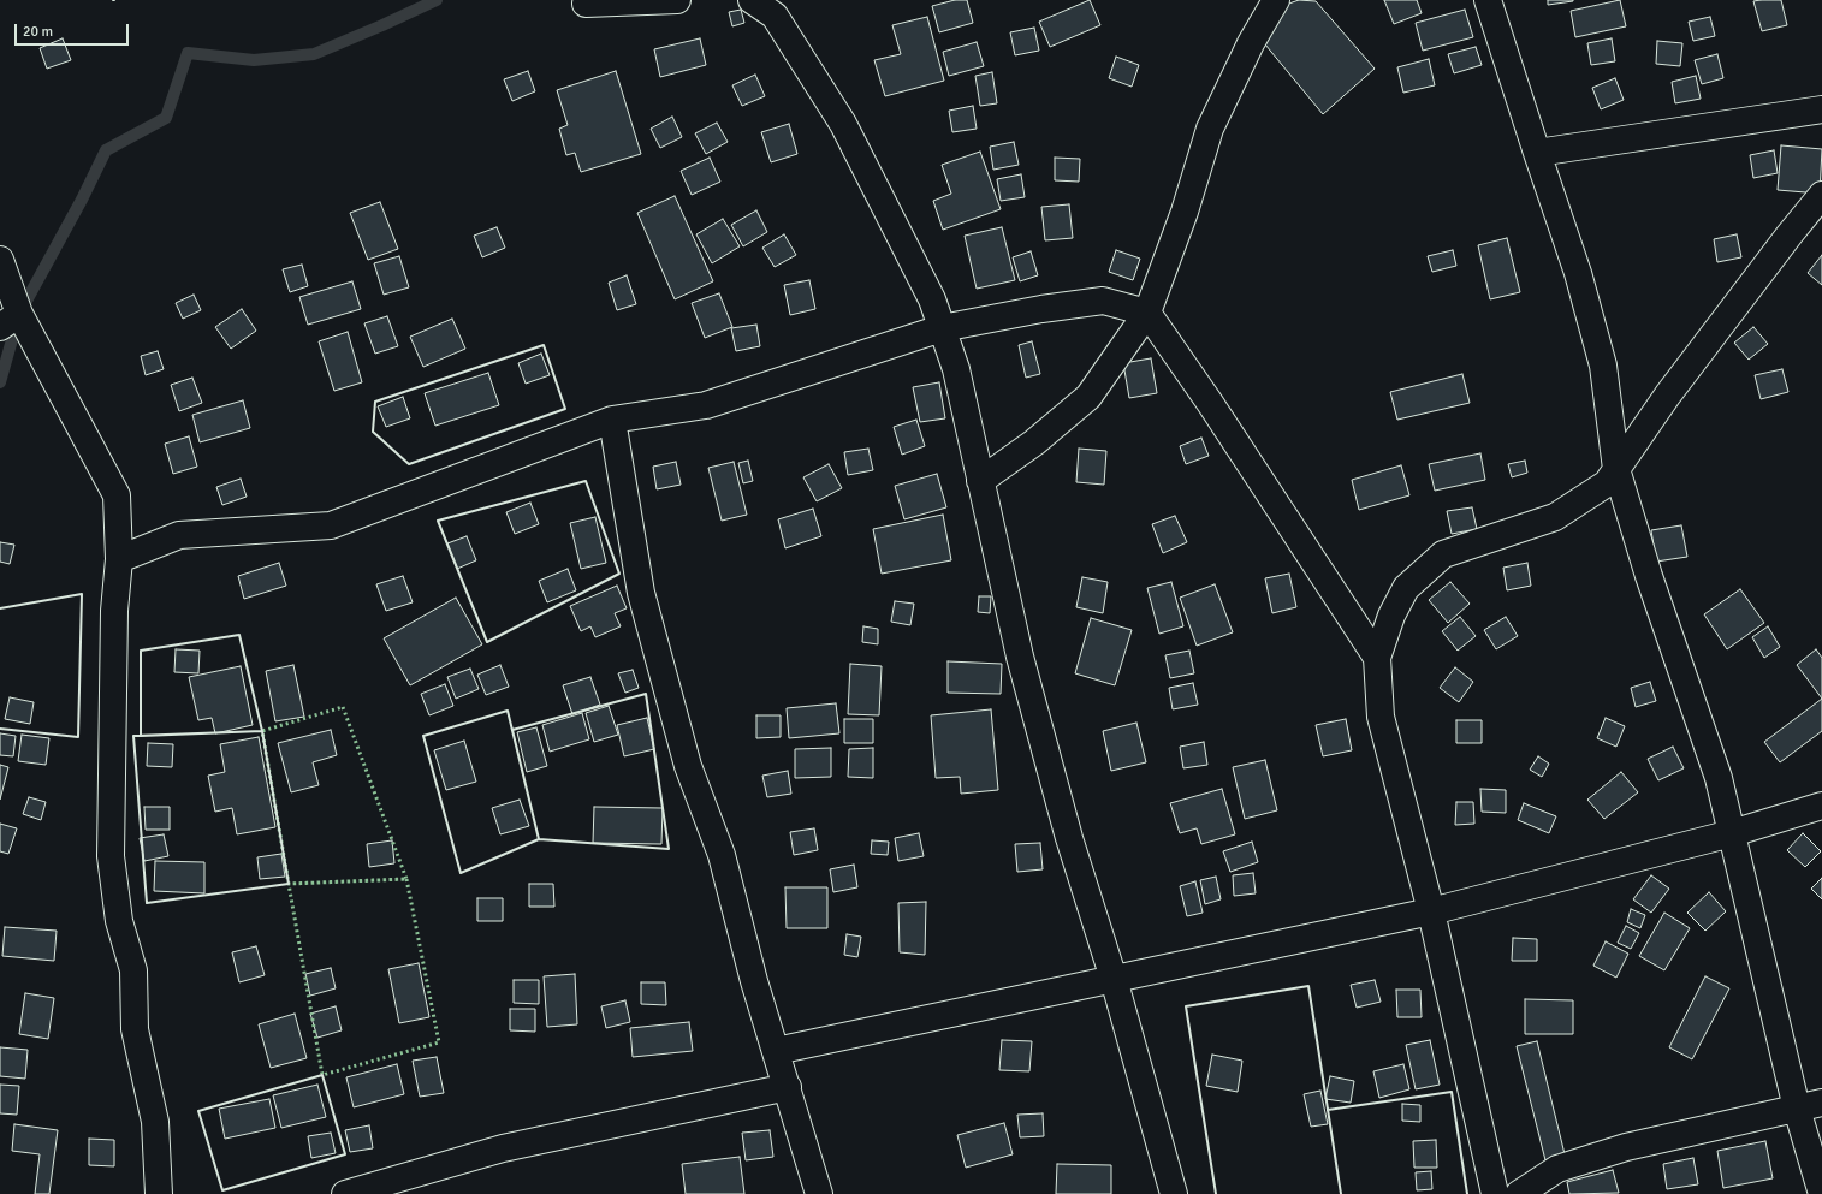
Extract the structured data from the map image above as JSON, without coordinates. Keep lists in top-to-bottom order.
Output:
{
  "scale_bar": "20 m"
}
